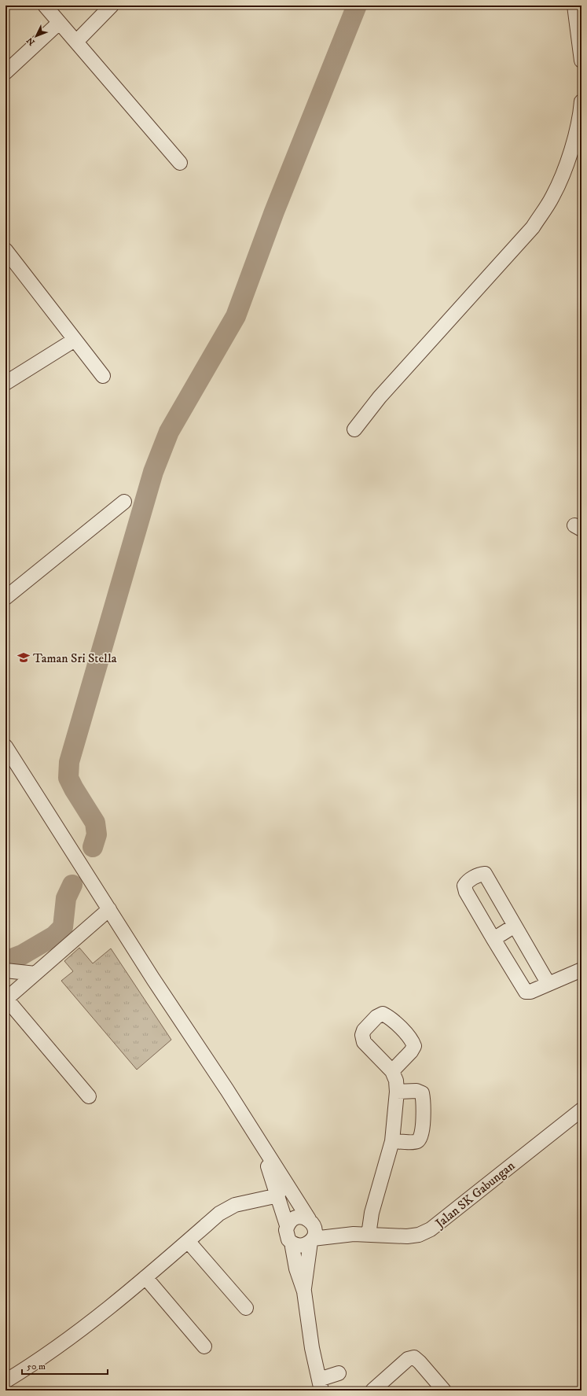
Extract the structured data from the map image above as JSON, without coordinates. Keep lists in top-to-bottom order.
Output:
{
  "streets": {
    "street": ["Jalan SK Gabungan"]
  },
  "places": {
    "school or university": ["Taman Sri Stella"]
  },
  "scale_bar": "50 m",
  "north": "bottom left"
}
